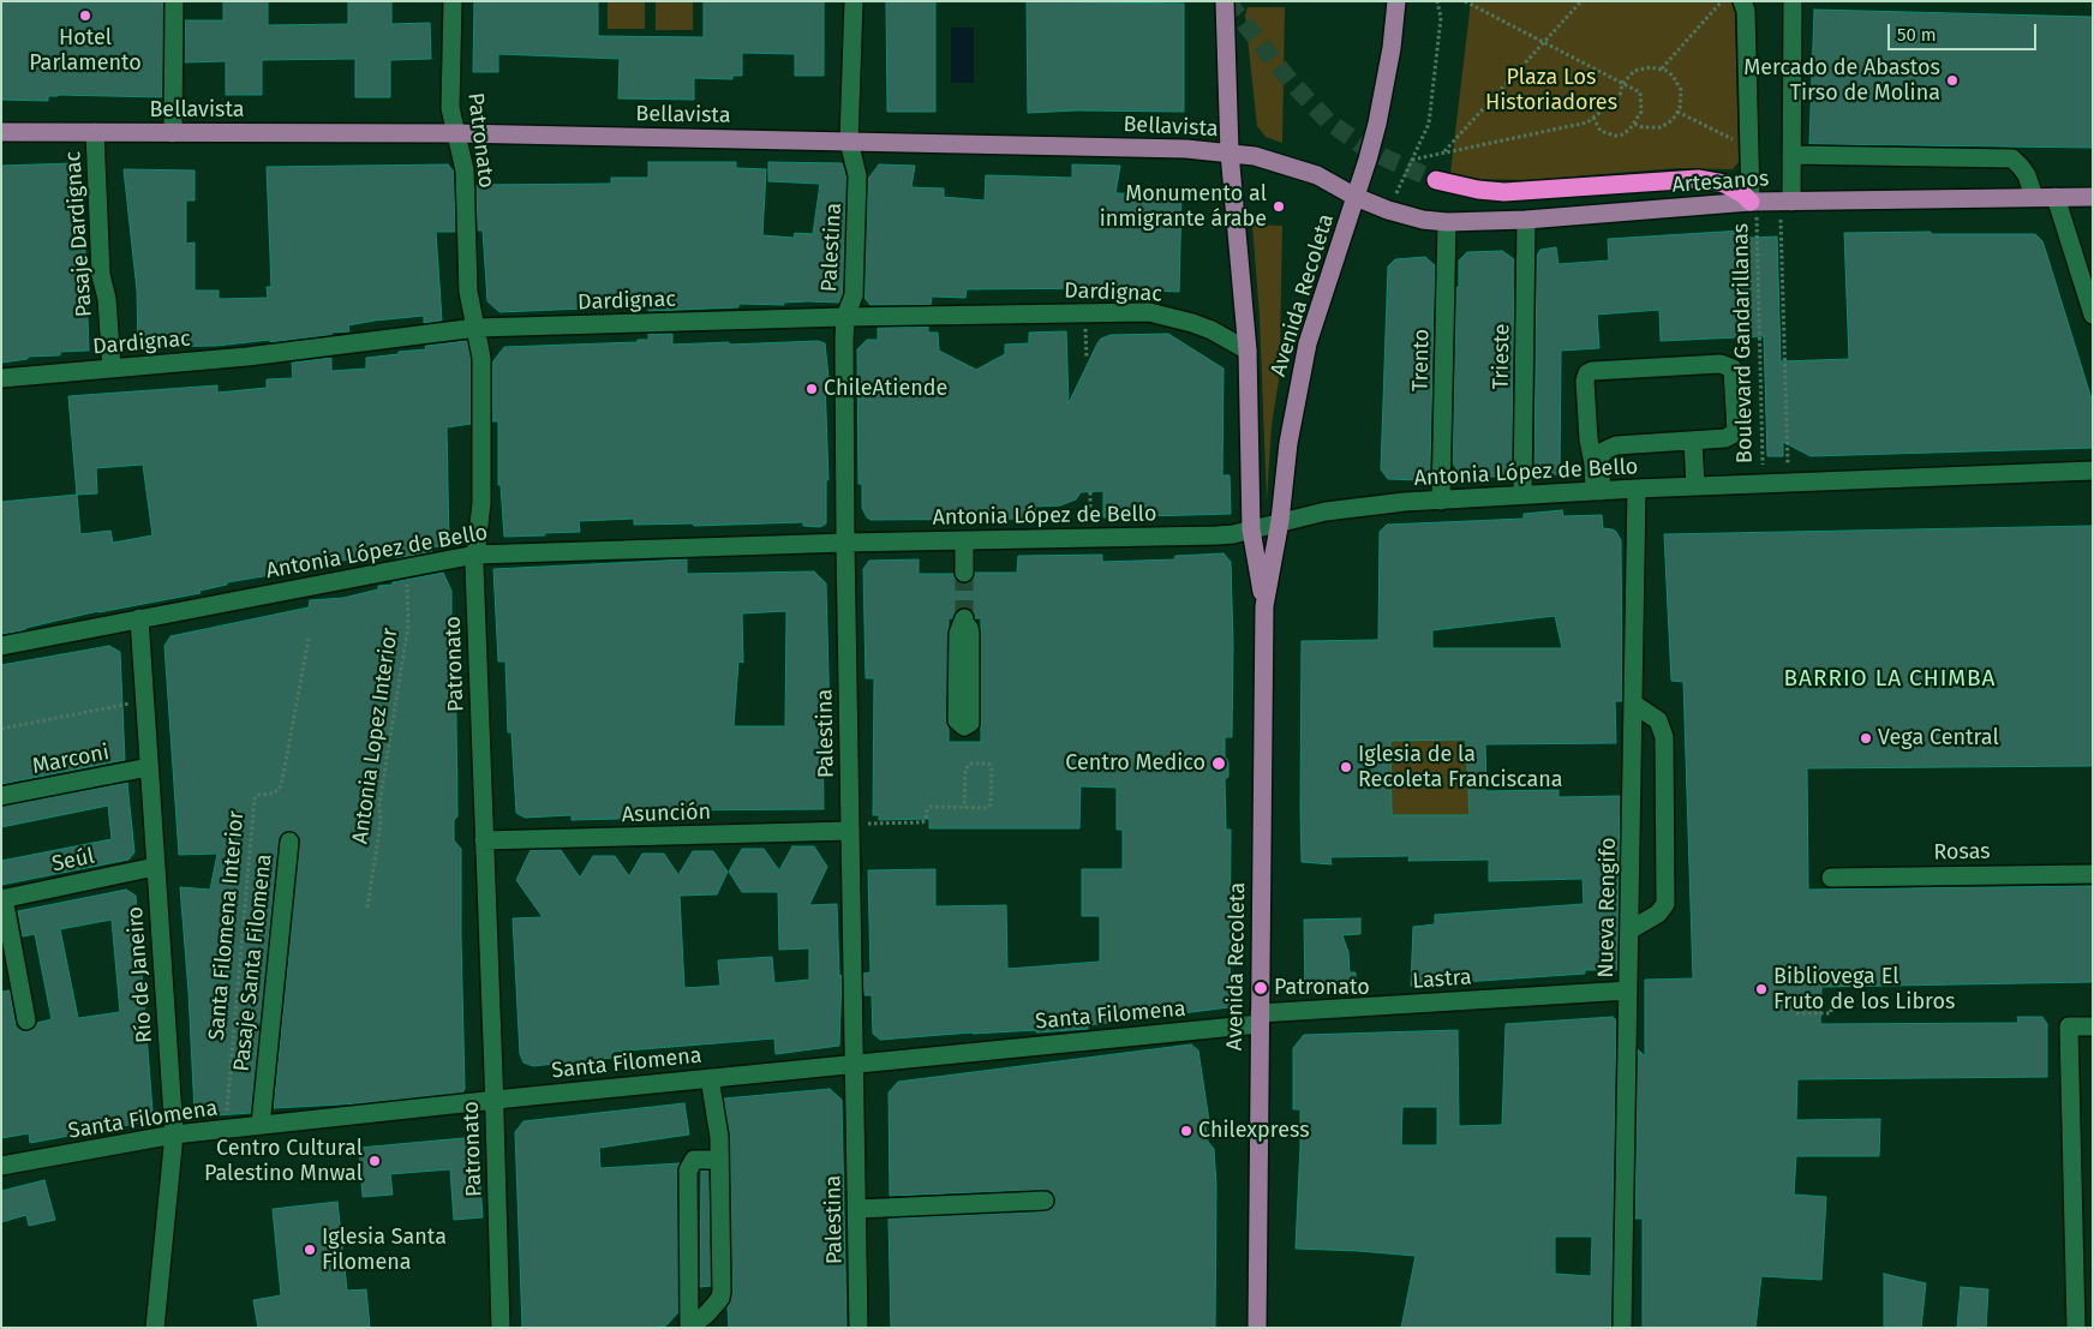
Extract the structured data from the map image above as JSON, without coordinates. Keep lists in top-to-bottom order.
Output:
{
  "streets": {
    "main road": ["Bellavista", "Artesanos", "Avenida Recoleta"],
    "street": [
      "Patronato",
      "Pasaje Dardignac",
      "Palestina",
      "Dardignac",
      "Trieste",
      "Trento",
      "Antonia López de Bello",
      "Marconi",
      "Asunción",
      "Rosas",
      "Seúl",
      "Nueva Rengifo",
      "Pasaje Santa Filomena",
      "Río de Janeiro",
      "Lastra",
      "Santa Filomena"
    ],
    "path": ["Boulevard Gandarillanas", "Antonia Lopez Interior", "Santa Filomena Interior"]
  },
  "crossings": [
    ["Bellavista", "Patronato"],
    ["Bellavista", "Artesanos"],
    ["Bellavista", "Pasaje Dardignac"],
    ["Bellavista", "Palestina"],
    ["Bellavista", "Avenida Recoleta"],
    ["Patronato", "Dardignac"],
    ["Patronato", "Antonia López de Bello"],
    ["Patronato", "Asunción"],
    ["Patronato", "Santa Filomena"],
    ["Artesanos", "Avenida Recoleta"],
    ["Artesanos", "Boulevard Gandarillanas"],
    ["Artesanos", "Trieste"],
    ["Artesanos", "Trento"],
    ["Pasaje Dardignac", "Dardignac"],
    ["Palestina", "Dardignac"],
    ["Palestina", "Antonia López de Bello"],
    ["Palestina", "Asunción"],
    ["Palestina", "Santa Filomena"],
    ["Dardignac", "Avenida Recoleta"],
    ["Avenida Recoleta", "Antonia López de Bello"],
    ["Avenida Recoleta", "Lastra"],
    ["Avenida Recoleta", "Santa Filomena"],
    ["Boulevard Gandarillanas", "Antonia López de Bello"],
    ["Trieste", "Antonia López de Bello"],
    ["Trento", "Antonia López de Bello"],
    ["Antonia López de Bello", "Antonia Lopez Interior"],
    ["Antonia López de Bello", "Nueva Rengifo"],
    ["Antonia López de Bello", "Río de Janeiro"],
    ["Marconi", "Río de Janeiro"],
    ["Seúl", "Río de Janeiro"],
    ["Nueva Rengifo", "Lastra"],
    ["Santa Filomena Interior", "Santa Filomena"],
    ["Pasaje Santa Filomena", "Santa Filomena"],
    ["Río de Janeiro", "Santa Filomena"],
    ["Lastra", "Santa Filomena"]
  ],
  "districts": ["BARRIO LA CHIMBA"],
  "parks": ["Plaza Los Historiadores"],
  "places": [
    "Hotel Parlamento",
    "Mercado de Abastos Tirso de Molina",
    "Monumento al inmigrante árabe",
    "ChileAtiende",
    "Vega Central",
    "Centro Medico",
    "Iglesia de la Recoleta Franciscana",
    "Patronato",
    "Bibliovega El Fruto de los Libros",
    "Chilexpress",
    "Centro Cultural Palestino Mnwal",
    "Iglesia Santa Filomena"
  ],
  "scale_bar": "50 m"
}
